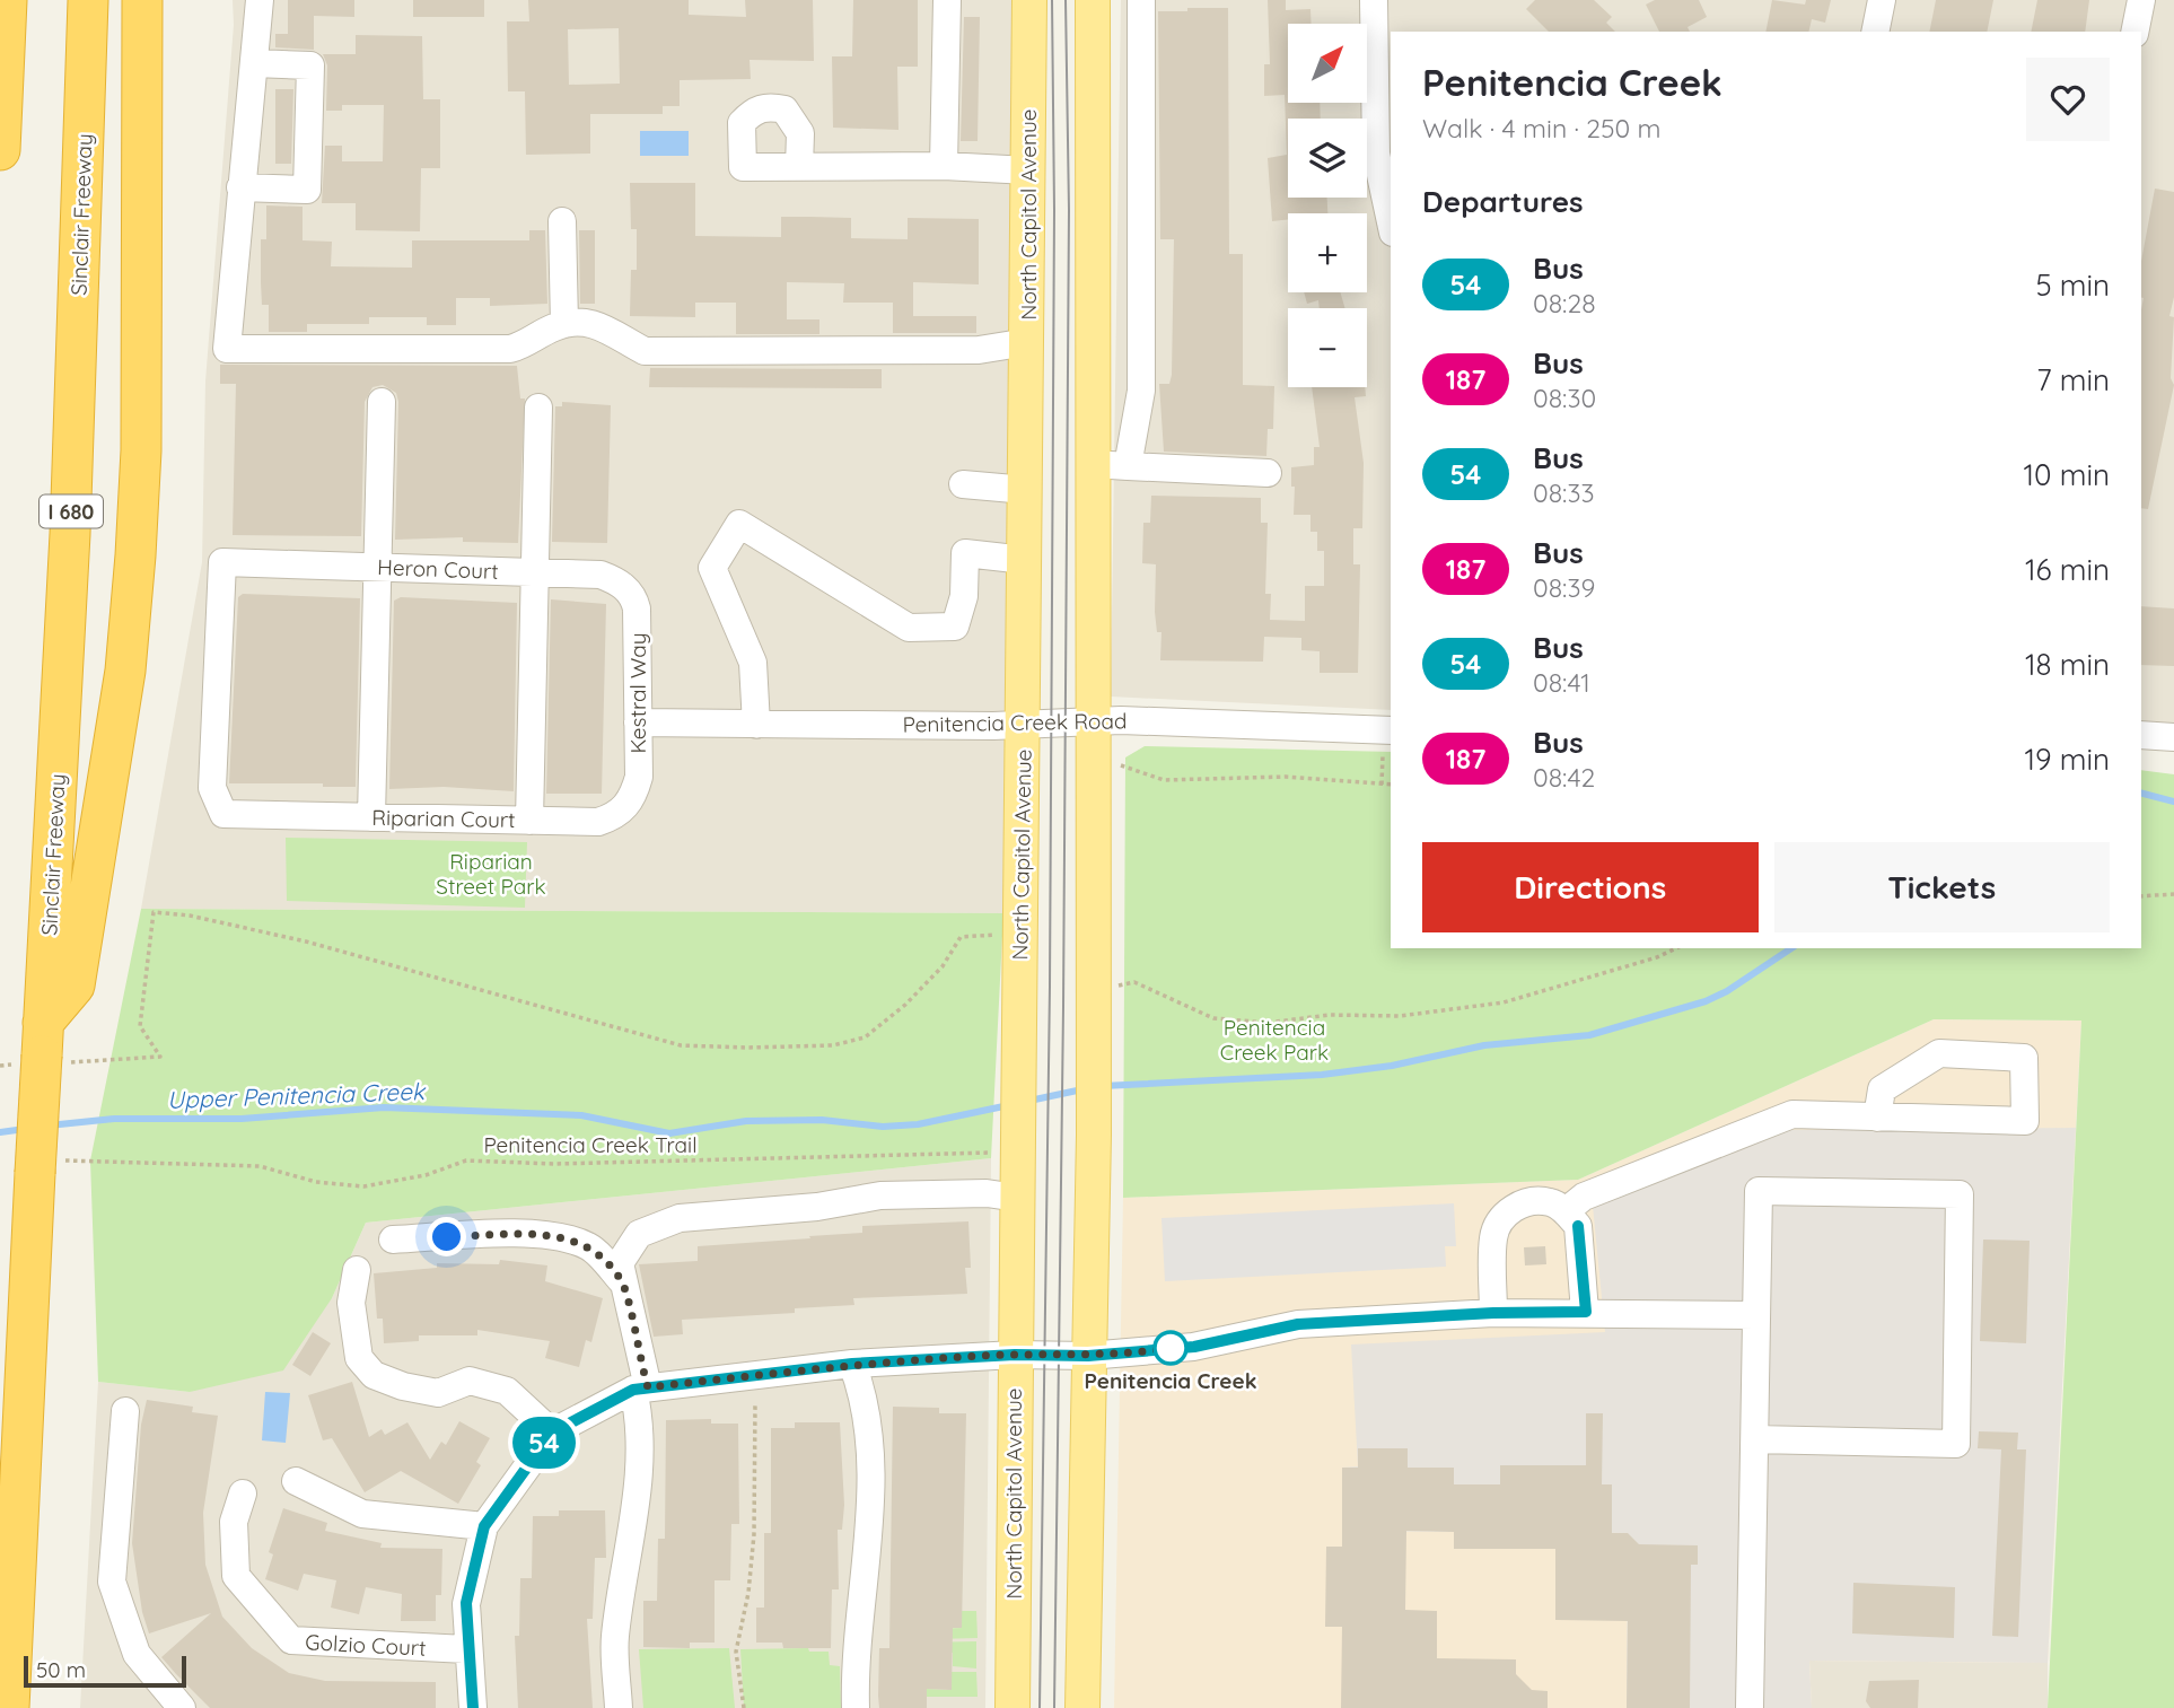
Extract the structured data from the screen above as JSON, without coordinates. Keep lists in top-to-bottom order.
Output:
{
  "streets": {
    "highway": ["Sinclair Freeway", "I 680"],
    "main road": ["North Capitol Avenue"],
    "street": [
      "Heron Court",
      "Kestral Way",
      "Penitencia Creek Road",
      "Riparian Court",
      "Golzio Court"
    ],
    "path": ["Penitencia Creek Trail"]
  },
  "crossings": [
    ["Sinclair Freeway", "Penitencia Creek Trail"],
    ["North Capitol Avenue", "Penitencia Creek Road"],
    ["North Capitol Avenue", "Penitencia Creek Trail"],
    ["Heron Court", "Kestral Way"],
    ["Heron Court", "Riparian Court"],
    ["Kestral Way", "Penitencia Creek Road"],
    ["Kestral Way", "Riparian Court"]
  ],
  "water": ["Upper Penitencia Creek"],
  "parks": ["Riparian Street Park", "Penitencia Creek Park"],
  "places": ["Penitencia Creek"],
  "lines": ["bus line 54"],
  "scale_bar": "50 m",
  "north": "top right",
  "page": {
    "on_map": "54",
    "map_buttons": ["+", "−"],
    "heading": [
      ["Penitencia Creek", "Walk · 4 min · 250 m"],
      "Departures"
    ],
    "list": [
      {
        "mark": "54",
        "name": "Bus",
        "note": "08:28",
        "value": "5 min"
      },
      {
        "mark": "187",
        "name": "Bus",
        "note": "08:30",
        "value": "7 min"
      },
      {
        "mark": "54",
        "name": "Bus",
        "note": "08:33",
        "value": "10 min"
      },
      {
        "mark": "187",
        "name": "Bus",
        "note": "08:39",
        "value": "16 min"
      },
      {
        "mark": "54",
        "name": "Bus",
        "note": "08:41",
        "value": "18 min"
      },
      {
        "mark": "187",
        "name": "Bus",
        "note": "08:42",
        "value": "19 min"
      }
    ],
    "buttons": ["Directions", "Tickets"],
    "scale": "50 m"
  }
}
